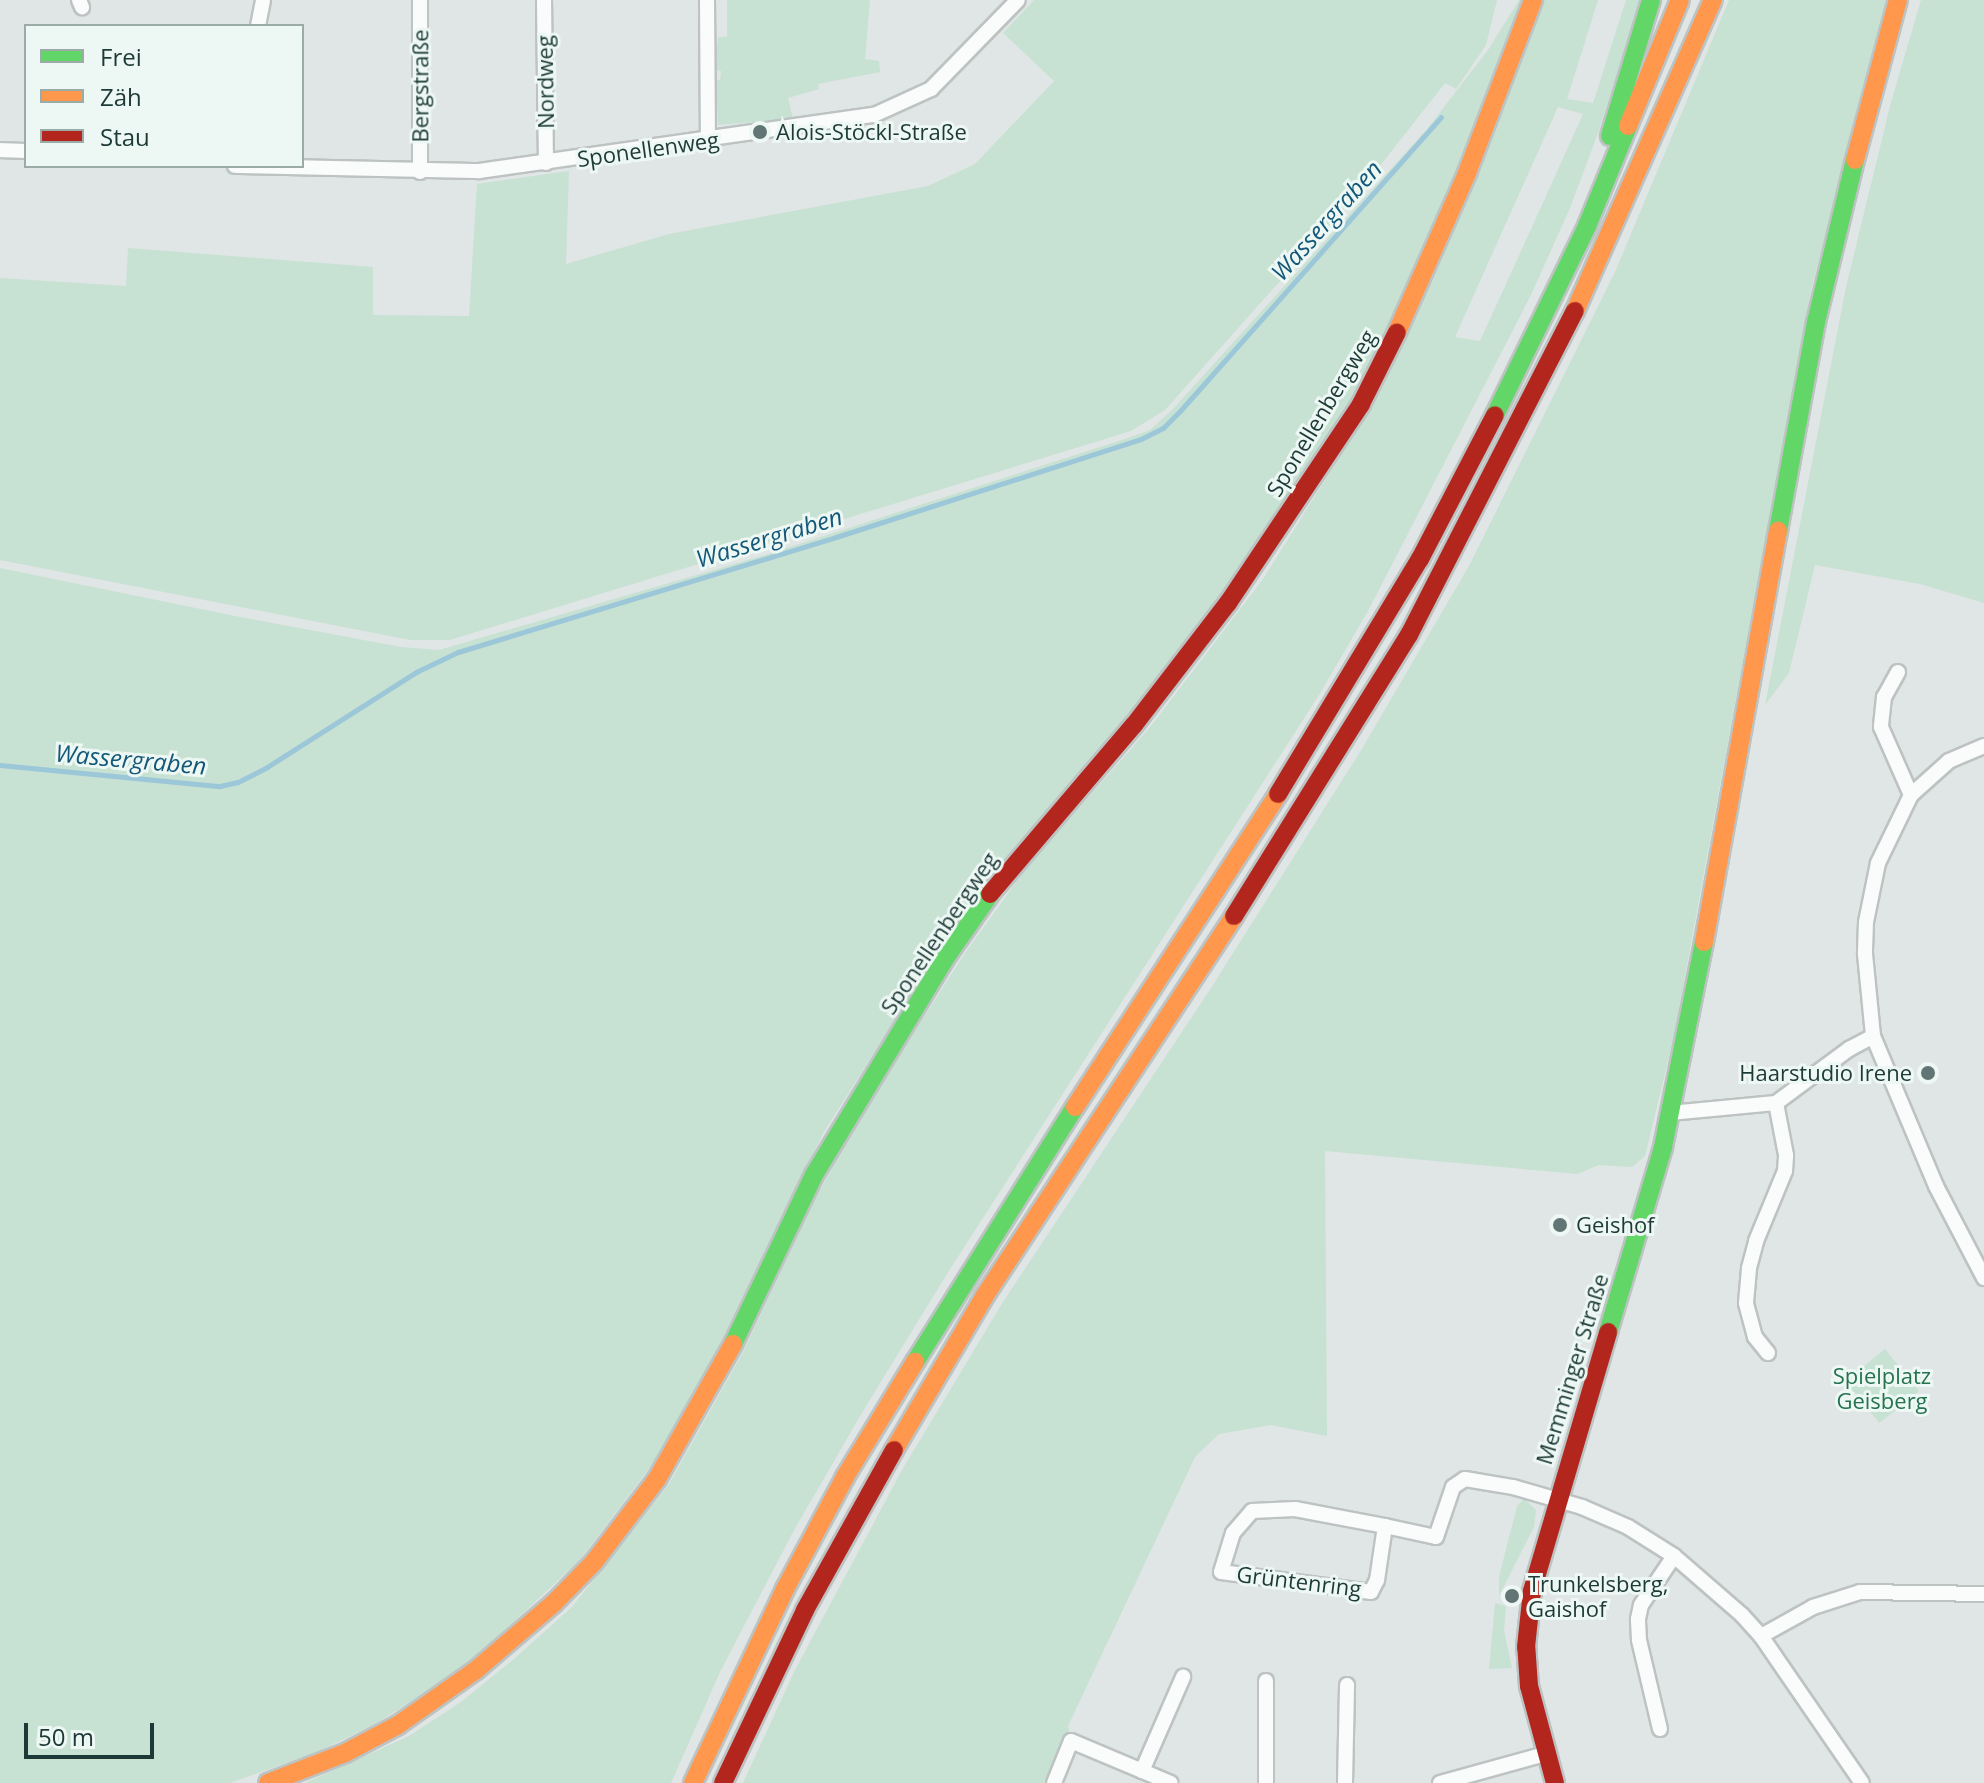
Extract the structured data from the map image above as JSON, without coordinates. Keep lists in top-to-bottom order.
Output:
{
  "streets": {
    "main road": ["Sponellenbergweg", "Memminger Straße"],
    "street": [
      "Nordweg",
      "Bergstraße",
      "Sponellenweg",
      "Grüntenring"
    ]
  },
  "crossings": [
    ["Nordweg", "Sponellenweg"],
    ["Bergstraße", "Sponellenweg"],
    ["Memminger Straße", "Grüntenring"]
  ],
  "water": ["Wassergraben"],
  "parks": ["Spielplatz Geisberg"],
  "places": [
    "Alois-Stöckl-Straße",
    "Haarstudio Irene",
    "Geishof",
    "Trunkelsberg, Gaishof"
  ],
  "legend": ["Frei", "Zäh", "Stau"],
  "scale_bar": "50 m"
}
